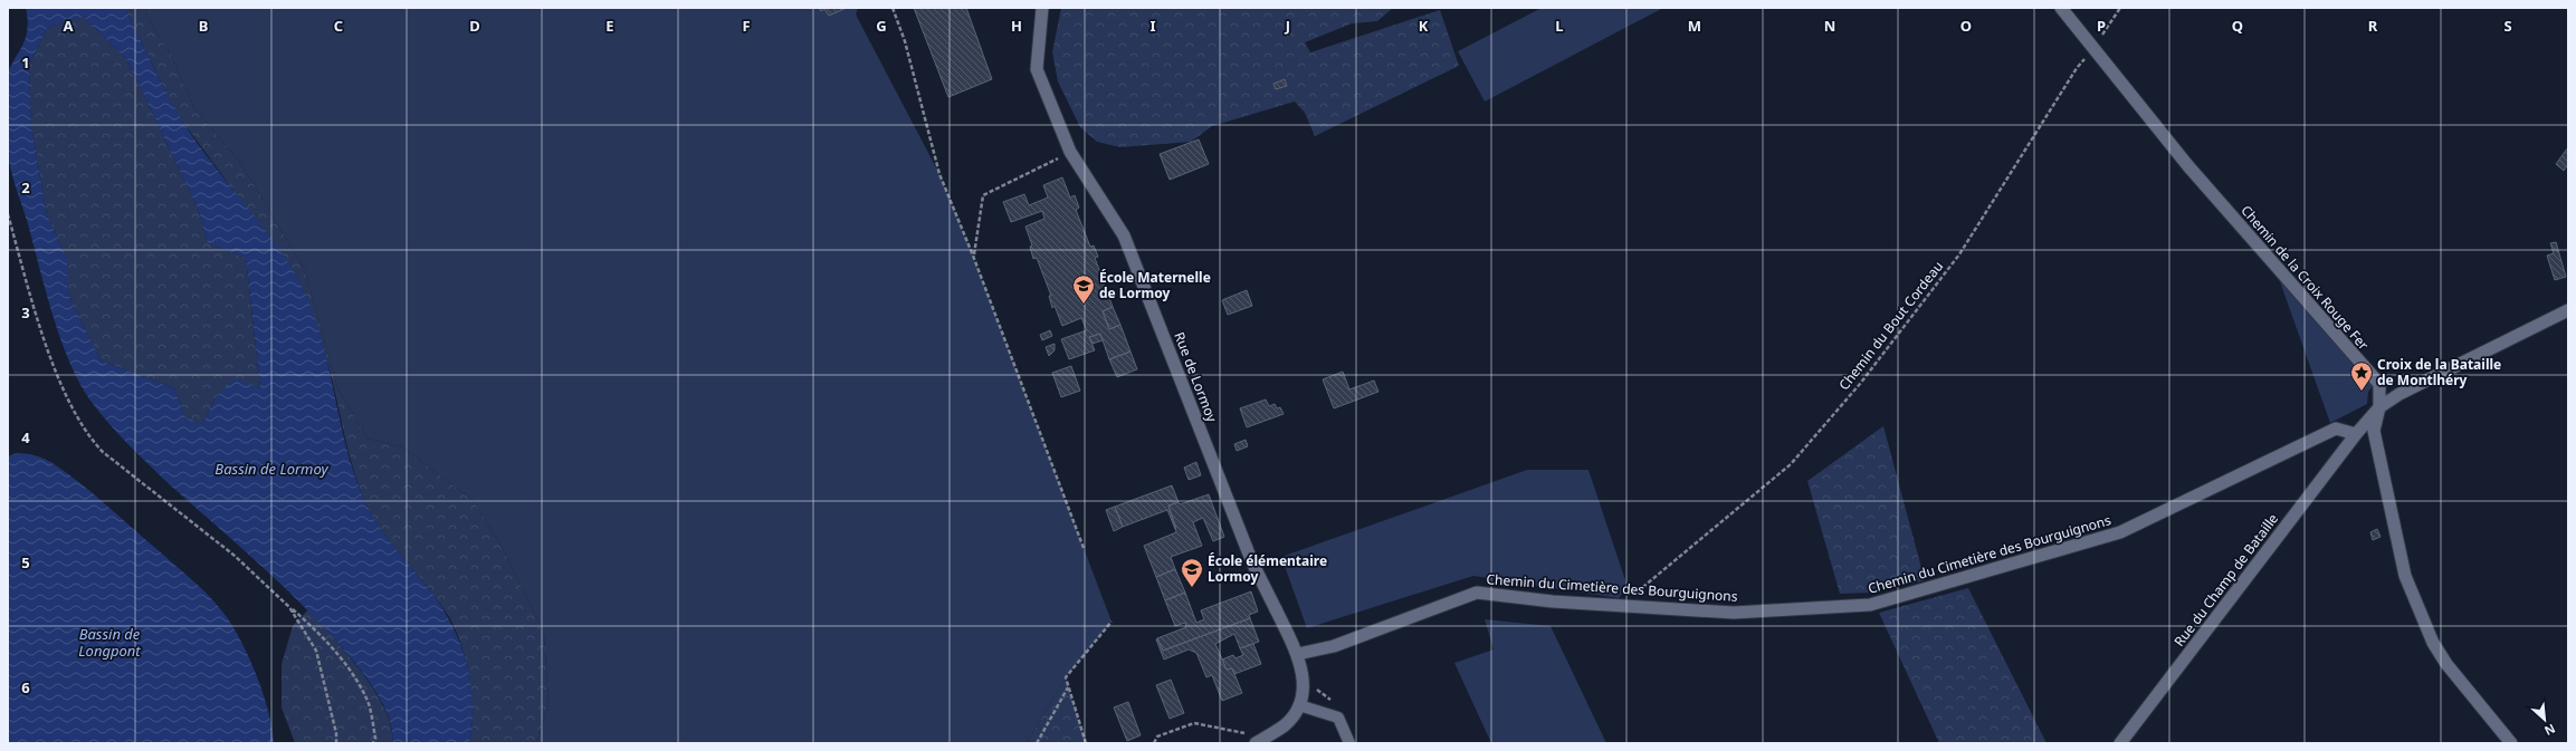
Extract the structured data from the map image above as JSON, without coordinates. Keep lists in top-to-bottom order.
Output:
{
  "streets": {
    "street": [
      "Chemin de la Croix Rouge Fer",
      "Rue de Lormoy",
      "Chemin du Cimetière des Bourguignons",
      "Rue du Champ de Bataille"
    ],
    "path": ["Chemin du Bout Cordeau"]
  },
  "crossings": [
    ["Chemin de la Croix Rouge Fer", "Chemin du Bout Cordeau"],
    ["Chemin de la Croix Rouge Fer", "Rue du Champ de Bataille"],
    ["Chemin du Bout Cordeau", "Chemin du Cimetière des Bourguignons"],
    ["Rue de Lormoy", "Chemin du Cimetière des Bourguignons"],
    ["Chemin du Cimetière des Bourguignons", "Rue du Champ de Bataille"]
  ],
  "water": ["Bassin de Lormoy", "Bassin de Longpont"],
  "places": {
    "school or university": ["École Maternelle de Lormoy", "École élémentaire Lormoy"],
    "place": ["Croix de la Bataille de Montlhéry"]
  },
  "north": "bottom right",
  "grid": {
    "columns": [
      "A",
      "B",
      "C",
      "D",
      "E",
      "F",
      "G",
      "H",
      "I",
      "J",
      "K",
      "L",
      "M",
      "N",
      "O",
      "P",
      "Q",
      "R",
      "S"
    ],
    "rows": [
      "1",
      "2",
      "3",
      "4",
      "5",
      "6"
    ]
  }
}
